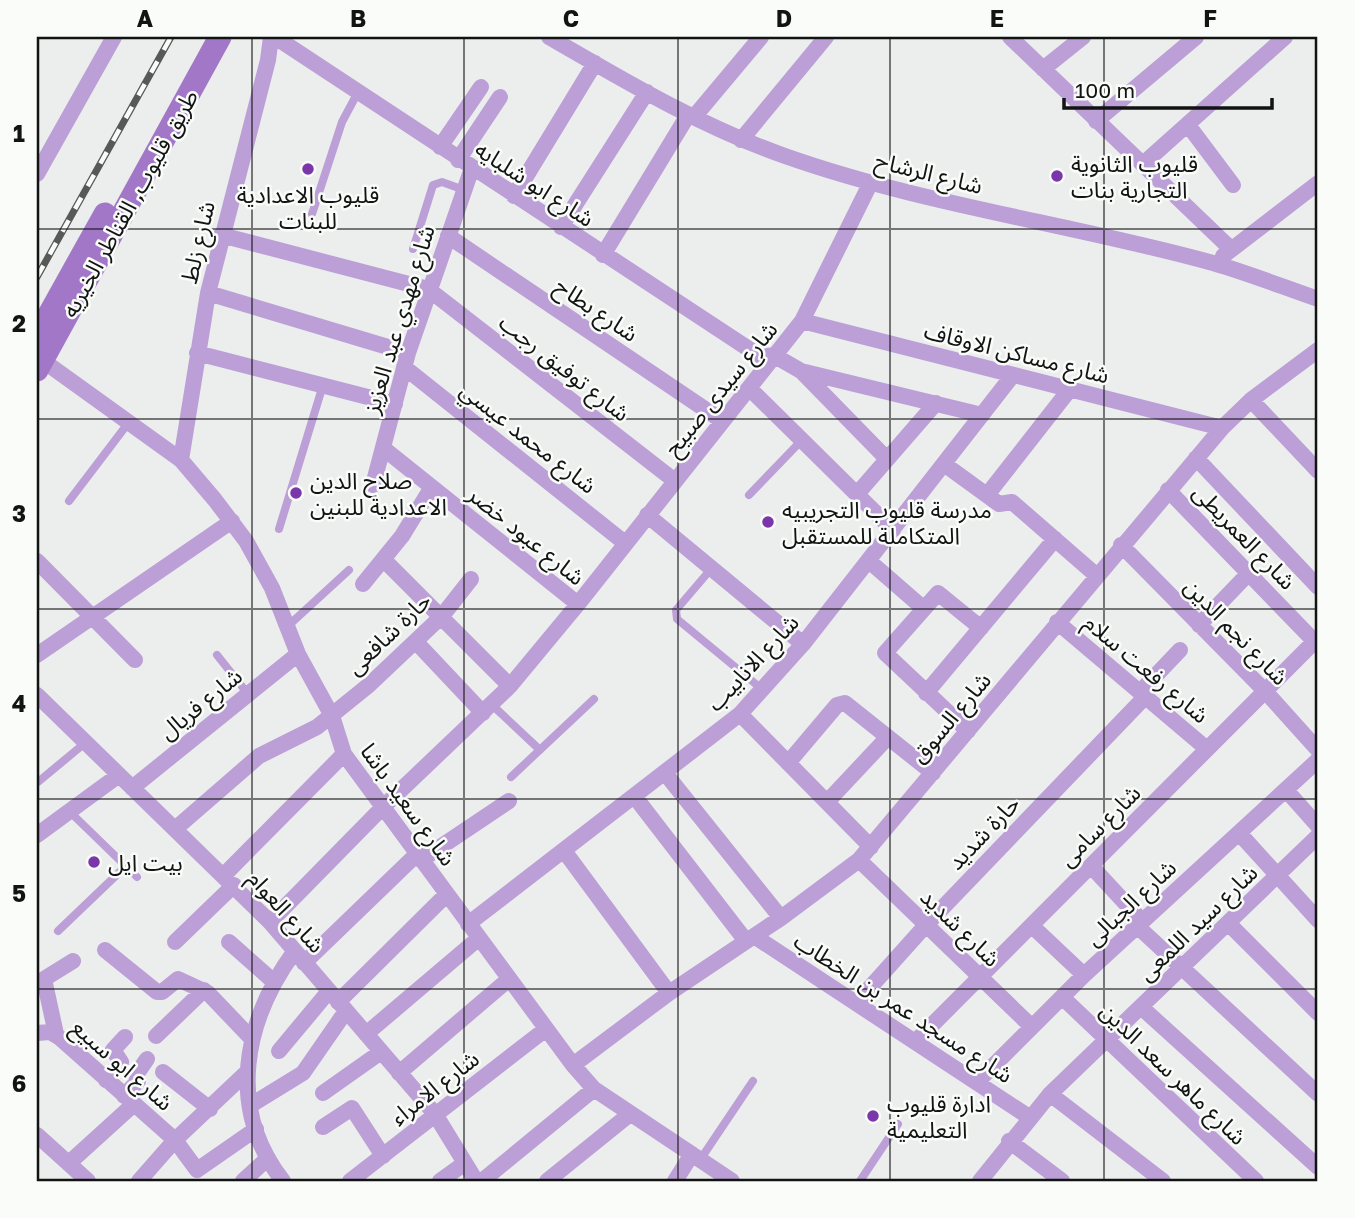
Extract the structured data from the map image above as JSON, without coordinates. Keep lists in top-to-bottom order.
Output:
{
  "streets": {
    "main road": ["طريق قليوب, القناطر الخيريه"],
    "street": [
      "شارع الرشاح",
      "شارع ابو شلبايه",
      "شارع زلط",
      "شارع بطاح",
      "شارع مهدي عبد العزيز",
      "شارع مساكن الاوقاف",
      "شارع توفيق رجب",
      "شارع سيدى صبيح",
      "شارع محمد عيسي",
      "شارع عبود خضر",
      "شارع العمريطى",
      "شارع نجم الدين",
      "حارة شافعى",
      "شارع الانابيب",
      "شارع رفعت سلام",
      "شارع فريال",
      "شارع السوق",
      "شارع سعيد باشا",
      "شارع سامى",
      "حارة شديد",
      "شارع الجبالى",
      "شارع العوام",
      "شارع سيد اللمعى",
      "شارع شديد",
      "شارع مسجد عمر بن الخطاب",
      "شارع ابو سبيع",
      "شارع ماهر سعد الدين",
      "شارع الامراء"
    ]
  },
  "crossings": [
    ["شارع الرشاح", "شارع سيدى صبيح"],
    ["شارع ابو شلبايه", "شارع زلط"],
    ["شارع ابو شلبايه", "شارع مهدي عبد العزيز"],
    ["شارع ابو شلبايه", "شارع سيدى صبيح"],
    ["طريق قليوب, القناطر الخيريه", "شارع سعيد باشا"],
    ["شارع زلط", "شارع سعيد باشا"],
    ["شارع بطاح", "شارع مهدي عبد العزيز"],
    ["شارع بطاح", "شارع سيدى صبيح"],
    ["شارع مهدي عبد العزيز", "شارع توفيق رجب"],
    ["شارع مهدي عبد العزيز", "شارع محمد عيسي"],
    ["شارع مهدي عبد العزيز", "شارع عبود خضر"],
    ["شارع مساكن الاوقاف", "شارع سيدى صبيح"],
    ["شارع مساكن الاوقاف", "شارع الانابيب"],
    ["شارع مساكن الاوقاف", "شارع السوق"],
    ["شارع توفيق رجب", "شارع سيدى صبيح"],
    ["شارع سيدى صبيح", "شارع محمد عيسي"],
    ["شارع سيدى صبيح", "شارع عبود خضر"],
    ["شارع سيدى صبيح", "شارع سعيد باشا"],
    ["شارع سيدى صبيح", "شارع العوام"],
    ["شارع العمريطى", "شارع السوق"],
    ["شارع العمريطى", "شارع سامى"],
    ["شارع نجم الدين", "شارع السوق"],
    ["شارع نجم الدين", "شارع سامى"],
    ["حارة شافعى", "شارع سعيد باشا"],
    ["حارة شافعى", "شارع العوام"],
    ["شارع الانابيب", "شارع سعيد باشا"],
    ["شارع الانابيب", "شارع مسجد عمر بن الخطاب"],
    ["شارع رفعت سلام", "شارع السوق"],
    ["شارع رفعت سلام", "شارع سامى"],
    ["شارع رفعت سلام", "حارة شديد"],
    ["شارع فريال", "شارع سعيد باشا"],
    ["شارع فريال", "شارع العوام"],
    ["شارع السوق", "شارع سعيد باشا"],
    ["شارع السوق", "شارع شديد"],
    ["شارع السوق", "شارع مسجد عمر بن الخطاب"],
    ["شارع سعيد باشا", "شارع الامراء"],
    ["شارع سامى", "شارع شديد"],
    ["شارع سامى", "شارع مسجد عمر بن الخطاب"],
    ["حارة شديد", "شارع شديد"],
    ["حارة شديد", "شارع مسجد عمر بن الخطاب"],
    ["شارع الجبالى", "شارع شديد"],
    ["شارع الجبالى", "شارع مسجد عمر بن الخطاب"],
    ["شارع الجبالى", "شارع ماهر سعد الدين"],
    ["شارع العوام", "شارع الامراء"],
    ["شارع سيد اللمعى", "شارع مسجد عمر بن الخطاب"],
    ["شارع سيد اللمعى", "شارع ماهر سعد الدين"]
  ],
  "places": [
    "قليوب الاعدادية للبنات",
    "قليوب الثانوية التجارية بنات",
    "صلاح الدين الاعدادية للبنين",
    "مدرسة قليوب التجريبيه المتكاملة للمستقبل",
    "بيت ايل",
    "ادارة قليوب التعليمية"
  ],
  "scale_bar": "100 m",
  "grid": {
    "columns": [
      "A",
      "B",
      "C",
      "D",
      "E",
      "F"
    ],
    "rows": [
      "1",
      "2",
      "3",
      "4",
      "5",
      "6"
    ]
  }
}
